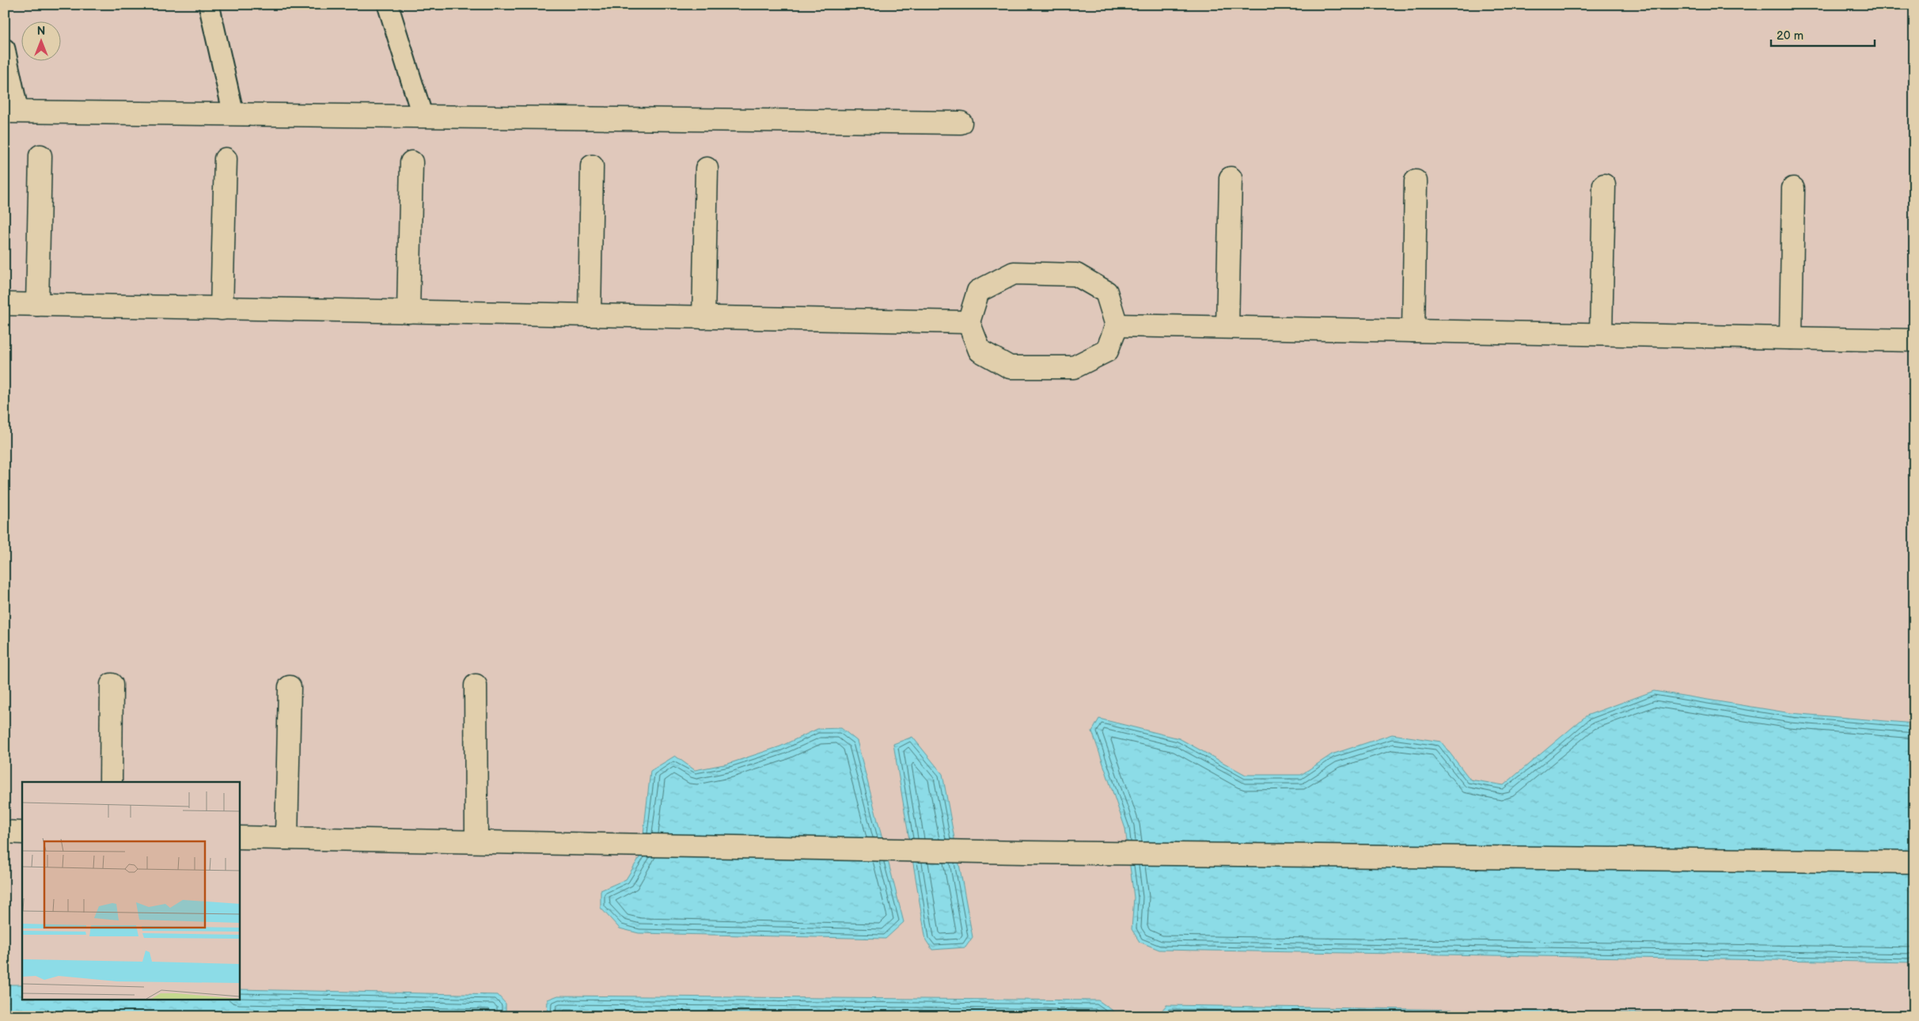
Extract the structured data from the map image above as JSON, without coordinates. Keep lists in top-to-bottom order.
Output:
{
  "scale_bar": "20 m",
  "north": "top"
}
